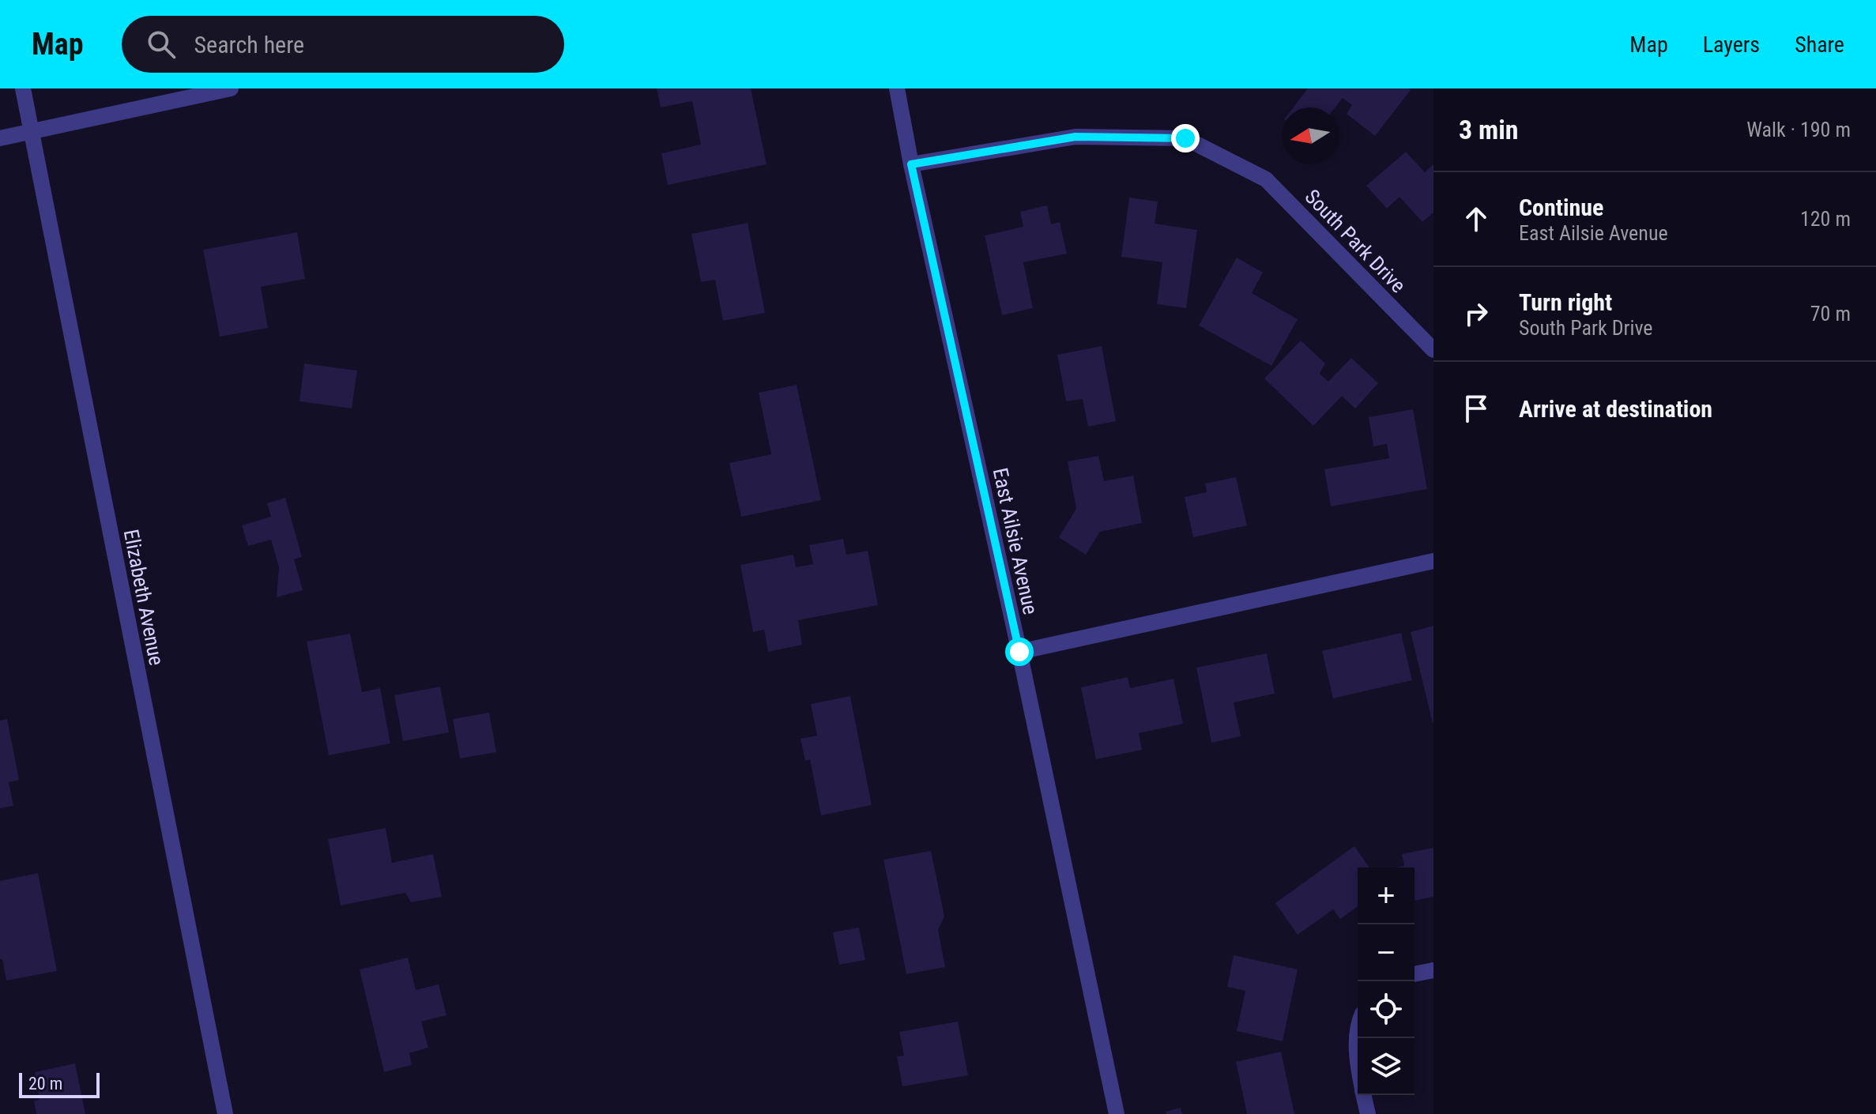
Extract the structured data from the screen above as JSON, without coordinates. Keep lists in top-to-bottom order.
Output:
{
  "streets": {
    "street": ["South Park Drive", "East Ailsie Avenue", "Elizabeth Avenue"]
  },
  "crossings": [
    ["South Park Drive", "East Ailsie Avenue"]
  ],
  "scale_bar": "20 m",
  "north": "left",
  "page": {
    "header": "Map",
    "search": "Search here",
    "nav": ["Map", "Layers", "Share"],
    "heading": ["3 min", "Walk · 190 m"],
    "list": [
      ["Continue", "East Ailsie Avenue", "120 m"],
      ["Turn right", "South Park Drive", "70 m"],
      "Arrive at destination"
    ],
    "map_buttons": ["+", "−"],
    "scale": "20 m"
  }
}
